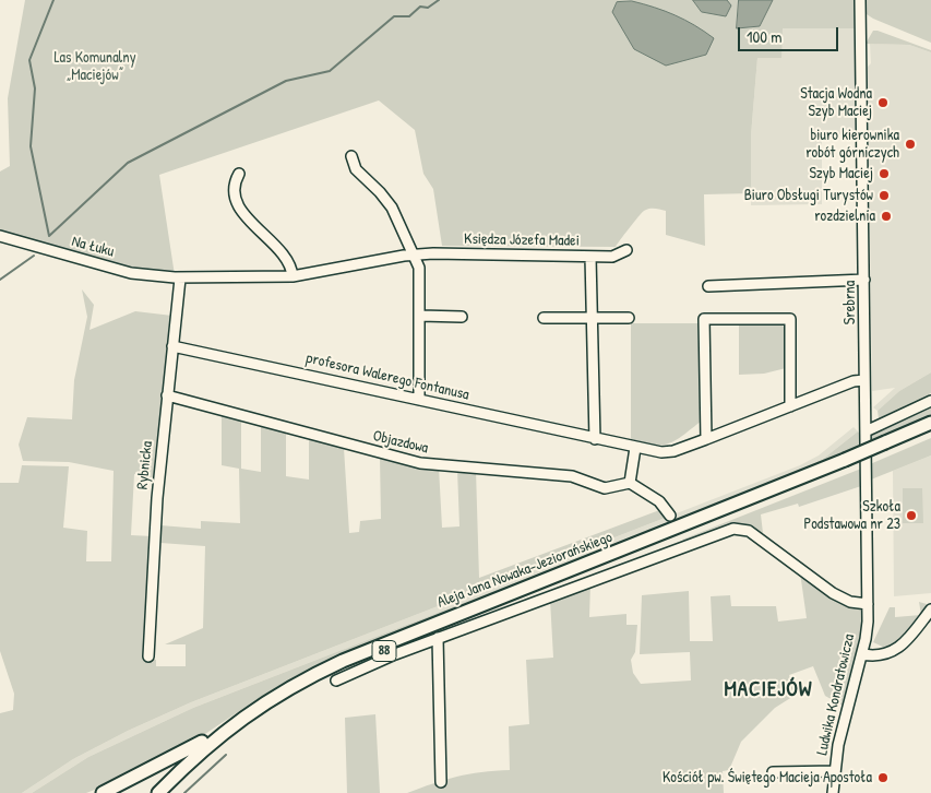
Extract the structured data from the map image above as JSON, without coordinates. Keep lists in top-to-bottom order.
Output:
{
  "streets": {
    "main road": ["Aleja Jana Nowaka-Jeziorańskiego", "88"],
    "street": [
      "Księdza Józefa Madei",
      "Na Łuku",
      "Srebrna",
      "profesora Walerego Fontanusa",
      "Objazdowa",
      "Rybnicka",
      "Ludwika Kondratowicza"
    ]
  },
  "crossings": [
    ["Księdza Józefa Madei", "Na Łuku"],
    ["Księdza Józefa Madei", "Rybnicka"],
    ["Na Łuku", "Rybnicka"],
    ["Srebrna", "profesora Walerego Fontanusa"],
    ["Srebrna", "Ludwika Kondratowicza"],
    ["profesora Walerego Fontanusa", "Rybnicka"],
    ["Objazdowa", "Rybnicka"]
  ],
  "districts": ["MACIEJÓW"],
  "parks": ["Las Komunalny „Maciejów”"],
  "places": [
    "Stacja Wodna Szyb Maciej",
    "biuro kierownika robót górniczych",
    "Szyb Maciej",
    "Biuro Obsługi Turystów",
    "rozdzielnia",
    "Szkoła Podstawowa nr 23",
    "Kościół pw. Świętego Macieja Apostoła"
  ],
  "scale_bar": "100 m"
}
